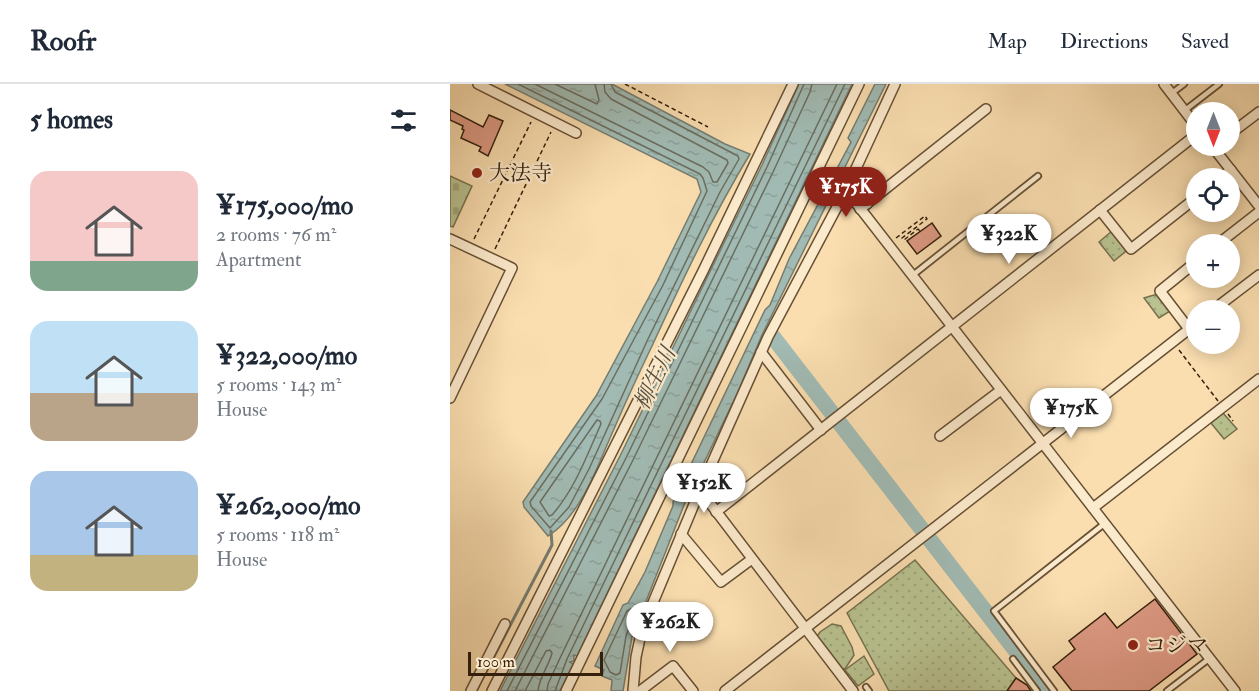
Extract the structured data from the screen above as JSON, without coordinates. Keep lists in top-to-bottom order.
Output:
{
  "water": ["柳生川"],
  "places": ["大法寺", "コジマ"],
  "scale_bar": "100 m",
  "north": "bottom",
  "page": {
    "header": "Roofr",
    "nav": ["Map", "Directions", "Saved"],
    "heading": "5 homes",
    "map_buttons": ["+", "−"],
    "list": [
      {
        "name": "¥175,000/mo",
        "note": "2 rooms · 76 m² · Apartment"
      },
      {
        "name": "¥322,000/mo",
        "note": "5 rooms · 143 m² · House"
      },
      {
        "name": "¥262,000/mo",
        "note": "5 rooms · 118 m² · House"
      }
    ],
    "price": [
      "¥175K",
      "¥322K",
      "¥175K",
      "¥152K",
      "¥262K"
    ],
    "scale": "100 m"
  }
}
